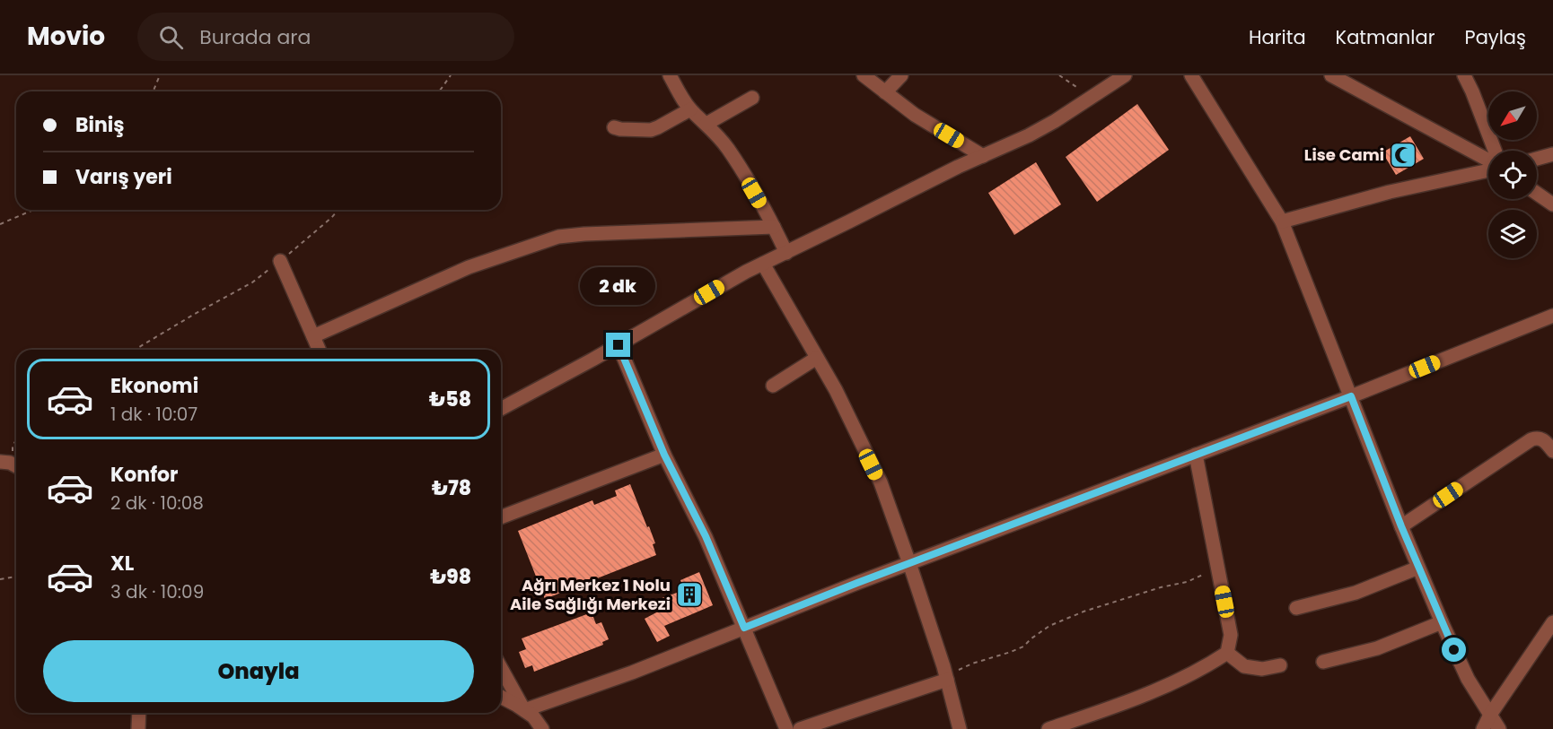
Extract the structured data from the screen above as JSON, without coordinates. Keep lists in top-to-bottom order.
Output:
{
  "places": {
    "mosque": ["Lise Cami"],
    "building": ["Ağrı Merkez 1 Nolu Aile Sağlığı Merkezi"]
  },
  "north": "bottom left",
  "page": {
    "header": "Movio",
    "search": "Burada ara",
    "nav": ["Harita", "Katmanlar", "Paylaş"],
    "banner": ["Biniş", "Varış yeri"],
    "bubble": "2 dk",
    "list": [
      {
        "name": "Ekonomi",
        "note": "1 dk · 10:07",
        "value": "₺58"
      },
      {
        "name": "Konfor",
        "note": "2 dk · 10:08",
        "value": "₺78"
      },
      {
        "name": "XL",
        "note": "3 dk · 10:09",
        "value": "₺98"
      }
    ],
    "buttons": "Onayla"
  }
}
